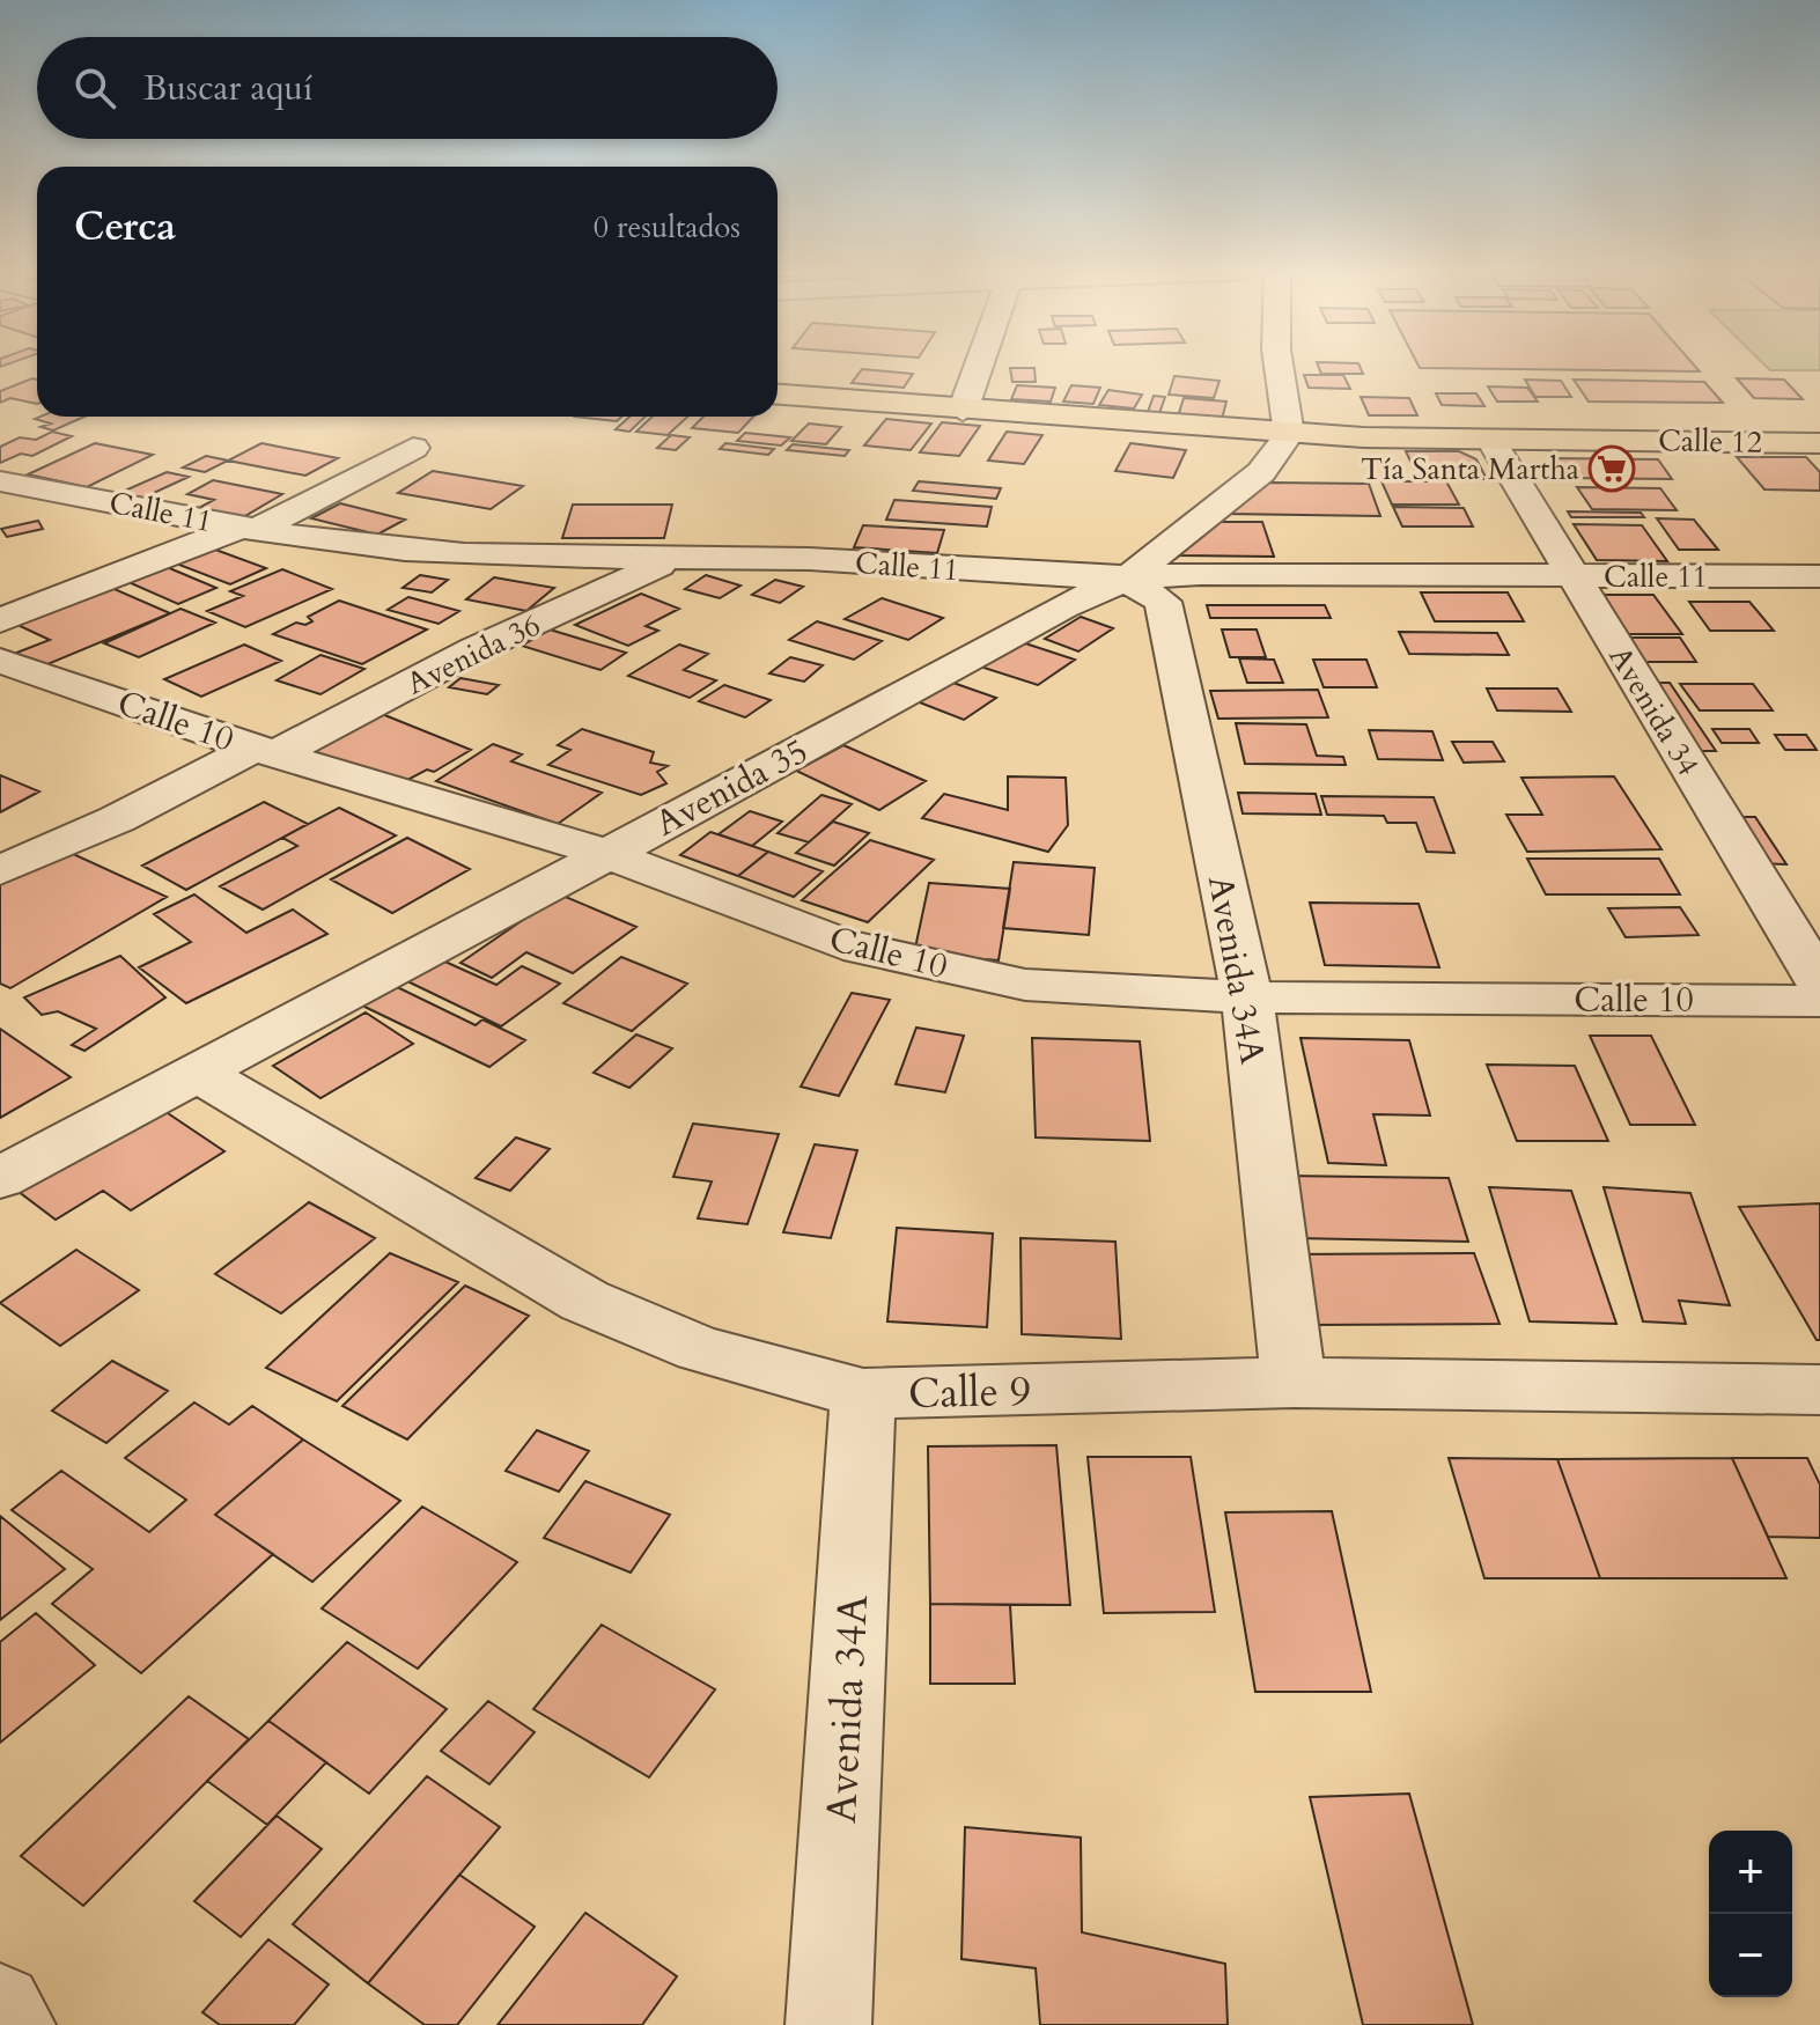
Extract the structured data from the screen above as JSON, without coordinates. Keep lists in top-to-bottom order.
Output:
{
  "streets": {
    "main road": ["Calle 12"],
    "street": [
      "Calle 11",
      "Avenida 36",
      "Avenida 34",
      "Calle 10",
      "Avenida 35",
      "Avenida 34A",
      "Calle 9"
    ]
  },
  "crossings": [
    ["Calle 12", "Avenida 34"],
    ["Calle 12", "Avenida 35"],
    ["Calle 11", "Avenida 36"],
    ["Calle 11", "Avenida 34"],
    ["Calle 11", "Avenida 35"],
    ["Calle 11", "Avenida 34A"],
    ["Avenida 36", "Calle 10"],
    ["Calle 10", "Avenida 35"],
    ["Calle 10", "Avenida 34A"],
    ["Avenida 35", "Avenida 34A"],
    ["Avenida 35", "Calle 9"],
    ["Avenida 34A", "Calle 9"]
  ],
  "places": {
    "supermarket": ["Tía Santa Martha"]
  },
  "page": {
    "search": "Buscar aquí",
    "heading": ["Cerca", "0 resultados"],
    "map_buttons": ["+", "−"]
  }
}
